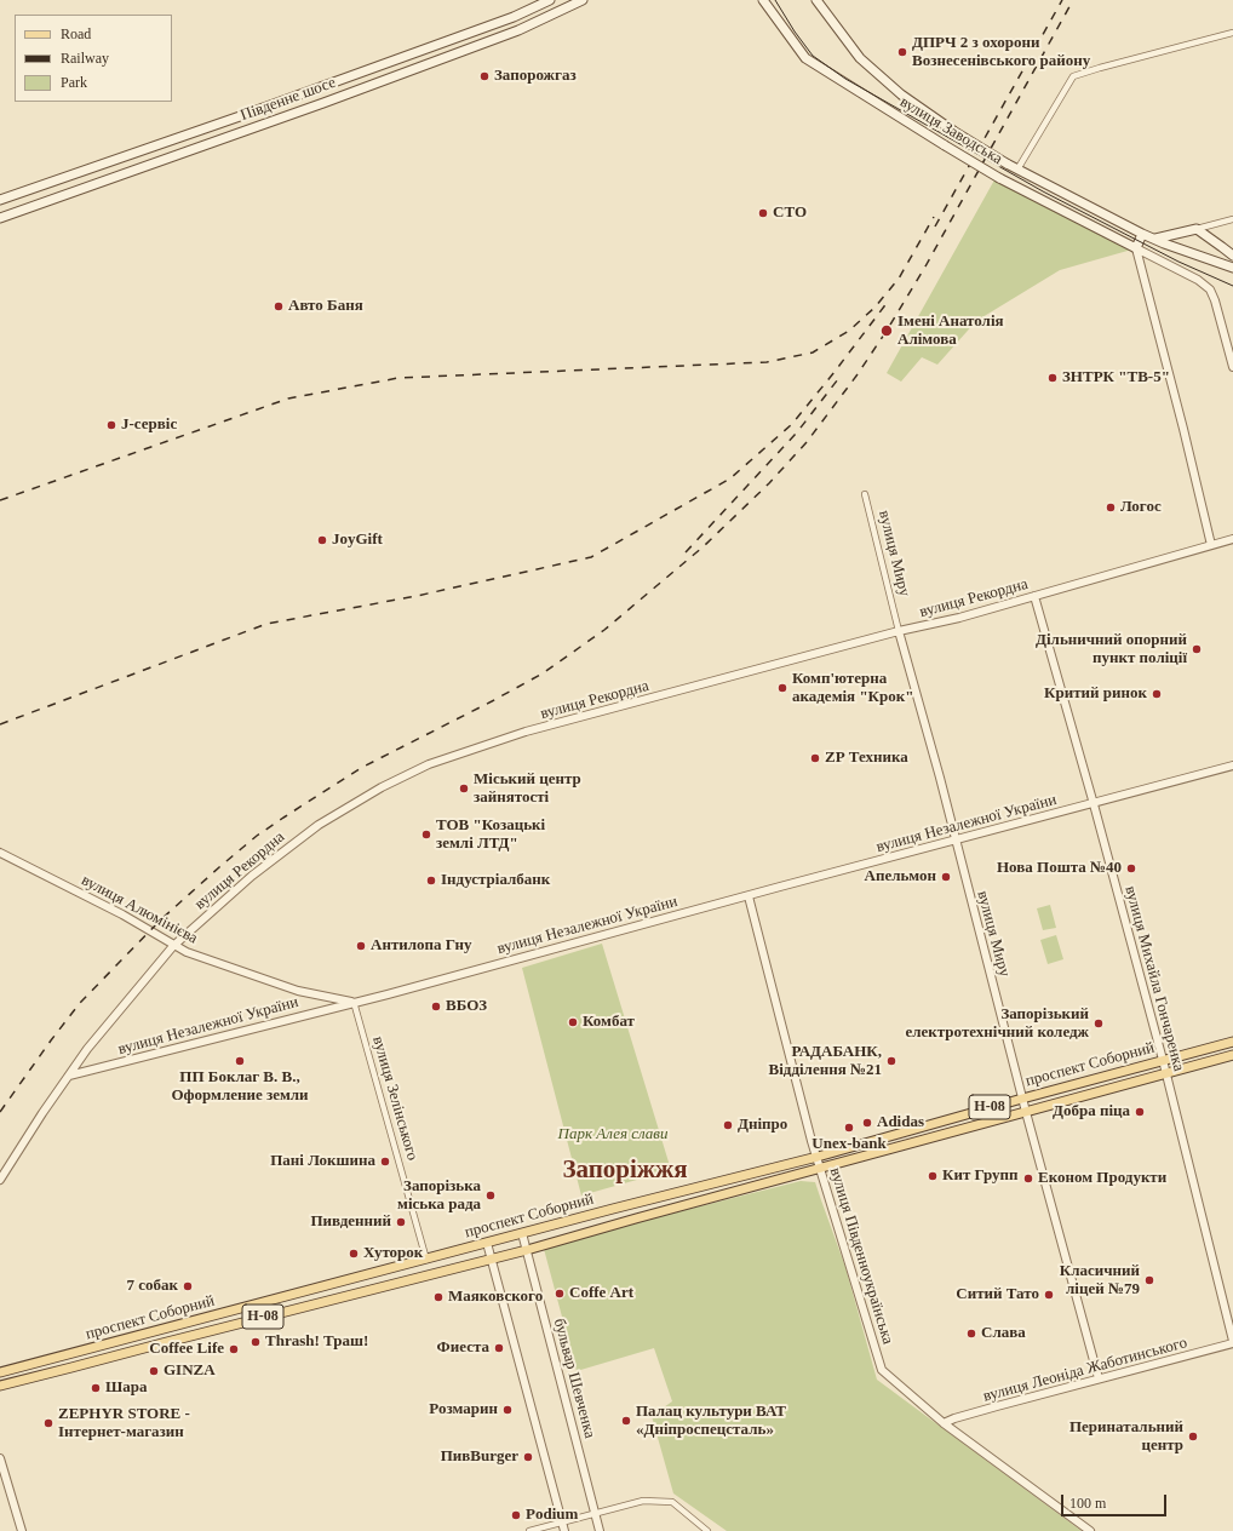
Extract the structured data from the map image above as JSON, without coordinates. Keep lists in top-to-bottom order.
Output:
{
  "streets": {
    "main road": [
      "Південне шосе",
      "вулиця Заводська",
      "проспект Соборний",
      "Н-08"
    ],
    "street": [
      "вулиця Миру",
      "вулиця Рекордна",
      "вулиця Незалежної України",
      "вулиця Алюмінієва",
      "вулиця Михайла Гончаренка",
      "вулиця Зелінського",
      "вулиця Південноукраїнська",
      "вулиця Леоніда Жаботинського",
      "бульвар Шевченка"
    ]
  },
  "crossings": [
    ["вулиця Миру", "вулиця Рекордна"],
    ["вулиця Миру", "вулиця Незалежної України"],
    ["вулиця Миру", "проспект Соборний"],
    ["вулиця Миру", "вулиця Леоніда Жаботинського"],
    ["вулиця Рекордна", "вулиця Незалежної України"],
    ["вулиця Рекордна", "вулиця Алюмінієва"],
    ["вулиця Рекордна", "вулиця Михайла Гончаренка"],
    ["вулиця Незалежної України", "вулиця Алюмінієва"],
    ["вулиця Незалежної України", "вулиця Михайла Гончаренка"],
    ["вулиця Незалежної України", "вулиця Зелінського"],
    ["вулиця Незалежної України", "вулиця Південноукраїнська"],
    ["вулиця Алюмінієва", "вулиця Зелінського"],
    ["вулиця Михайла Гончаренка", "проспект Соборний"],
    ["вулиця Михайла Гончаренка", "вулиця Леоніда Жаботинського"],
    ["проспект Соборний", "вулиця Зелінського"],
    ["проспект Соборний", "вулиця Південноукраїнська"],
    ["проспект Соборний", "бульвар Шевченка"],
    ["вулиця Південноукраїнська", "вулиця Леоніда Жаботинського"]
  ],
  "districts": ["Запоріжжя"],
  "parks": ["Парк Алея слави"],
  "places": [
    "ДПРЧ 2 з охорони Вознесенівського району",
    "Запорожгаз",
    "СТО",
    "Авто Баня",
    "Імені Анатолія Алімова",
    "ЗНТРК \"ТВ-5\"",
    "J-сервіс",
    "Логос",
    "JoyGift",
    "Дільничний опорний пункт поліції",
    "Комп'ютерна академія \"Крок\"",
    "Критий ринок",
    "ZP Техника",
    "Міський центр зайнятості",
    "ТОВ \"Козацькі землі ЛТД\"",
    "Нова Пошта №40",
    "Апельмон",
    "Індустріалбанк",
    "Антилопа Гну",
    "ВБОЗ",
    "Комбат",
    "Запорізький електротехнічний коледж",
    "ПП Боклаг В. В., Оформление земли",
    "РАДАБАНК, Відділення №21",
    "Добра піца",
    "Adidas",
    "Дніпро",
    "Unex-bank",
    "Панi Локшина",
    "Кит Групп",
    "Економ Продукти",
    "Запорізька міська рада",
    "Пивденний",
    "Хуторок",
    "Класичний ліцей №79",
    "7 собак",
    "Coffe Art",
    "Ситий Тато",
    "Маяковского",
    "Слава",
    "Thrash! Траш!",
    "Фиеста",
    "Coffee Life",
    "GINZA",
    "Шара",
    "Розмарин",
    "Палац культури ВАТ «Дніпроспецсталь»",
    "ZEPHYR STORE - Інтернет-магазин",
    "Перинатальний центр",
    "ПивBurger",
    "Podium"
  ],
  "legend": ["Road", "Railway", "Park"],
  "scale_bar": "100 m"
}
